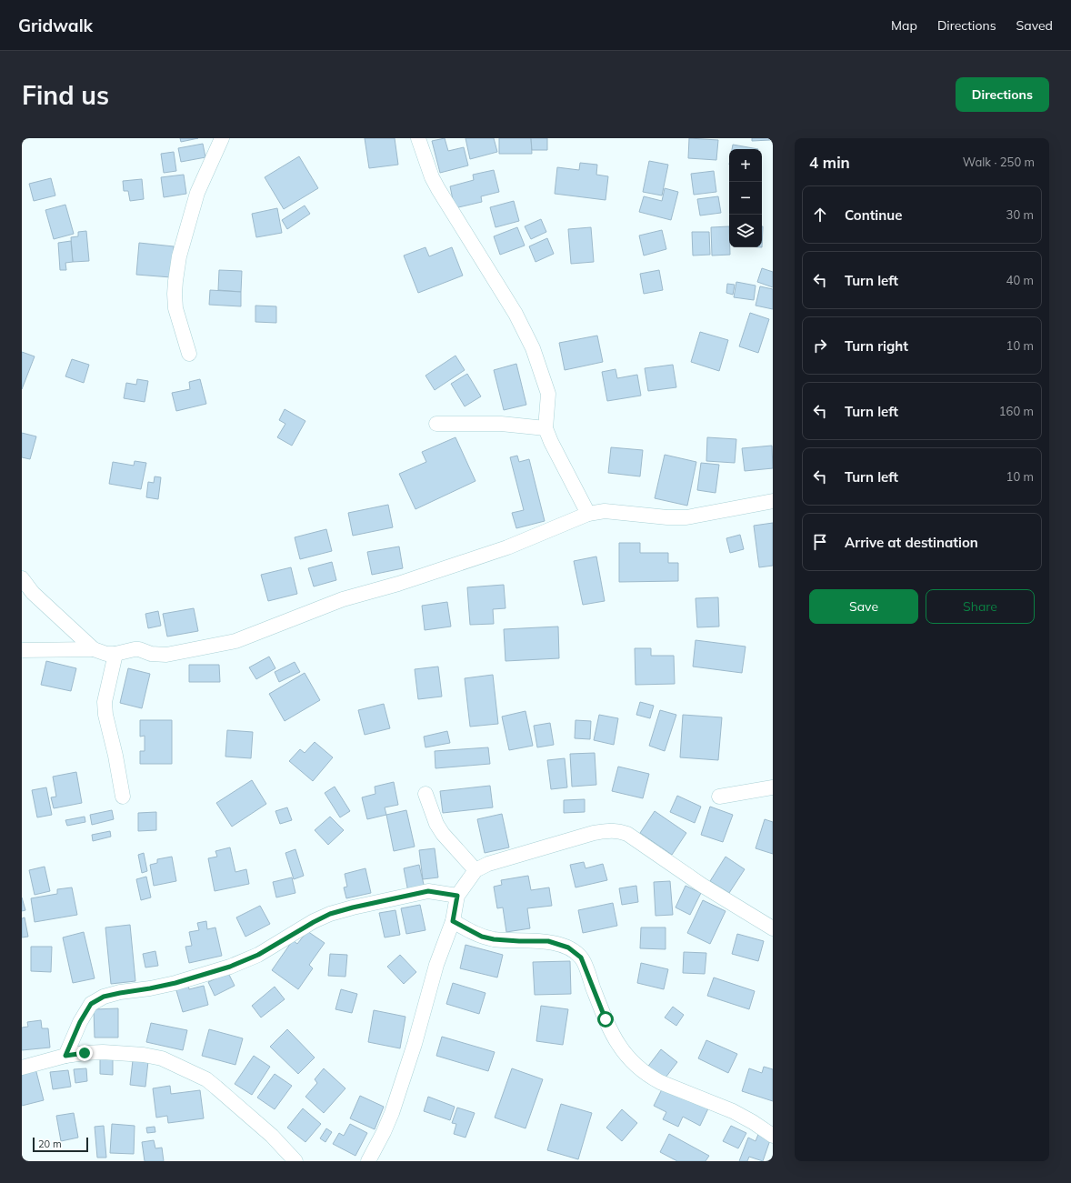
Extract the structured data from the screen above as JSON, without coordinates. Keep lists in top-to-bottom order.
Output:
{
  "scale_bar": "20 m",
  "page": {
    "header": "Gridwalk",
    "nav": ["Map", "Directions", "Saved"],
    "buttons": [
      "Directions",
      ["Save", "Share"]
    ],
    "title": "Find us",
    "heading": ["4 min", "Walk · 250 m"],
    "map_buttons": ["+", "−"],
    "list": [
      ["Continue", "30 m"],
      ["Turn left", "40 m"],
      ["Turn right", "10 m"],
      ["Turn left", "160 m"],
      ["Turn left", "10 m"],
      "Arrive at destination"
    ],
    "scale": "20 m"
  }
}
